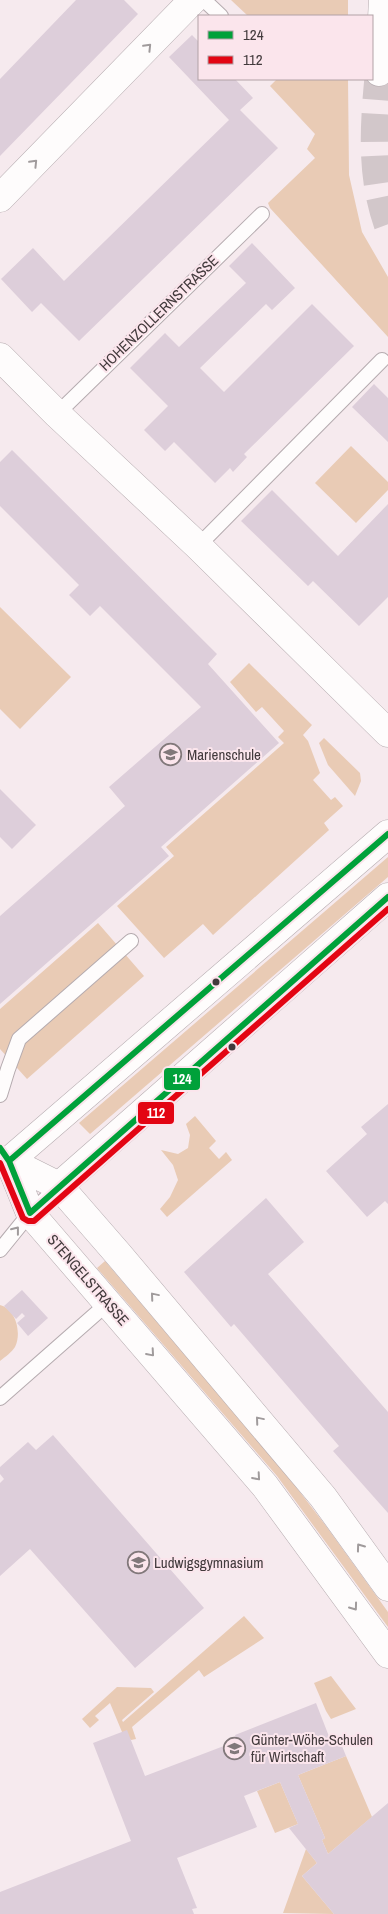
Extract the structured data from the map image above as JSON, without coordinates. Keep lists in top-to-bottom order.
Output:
{
  "streets": {
    "main road": ["STENGELSTRASSE"],
    "lane": ["HOHENZOLLERNSTRASSE"]
  },
  "places": {
    "school or university": ["Marienschule", "Ludwigsgymnasium", "Günter-Wöhe-Schulen für Wirtschaft"]
  },
  "lines": ["transit line 124", "transit line 112"],
  "legend": ["124", "112"]
}
